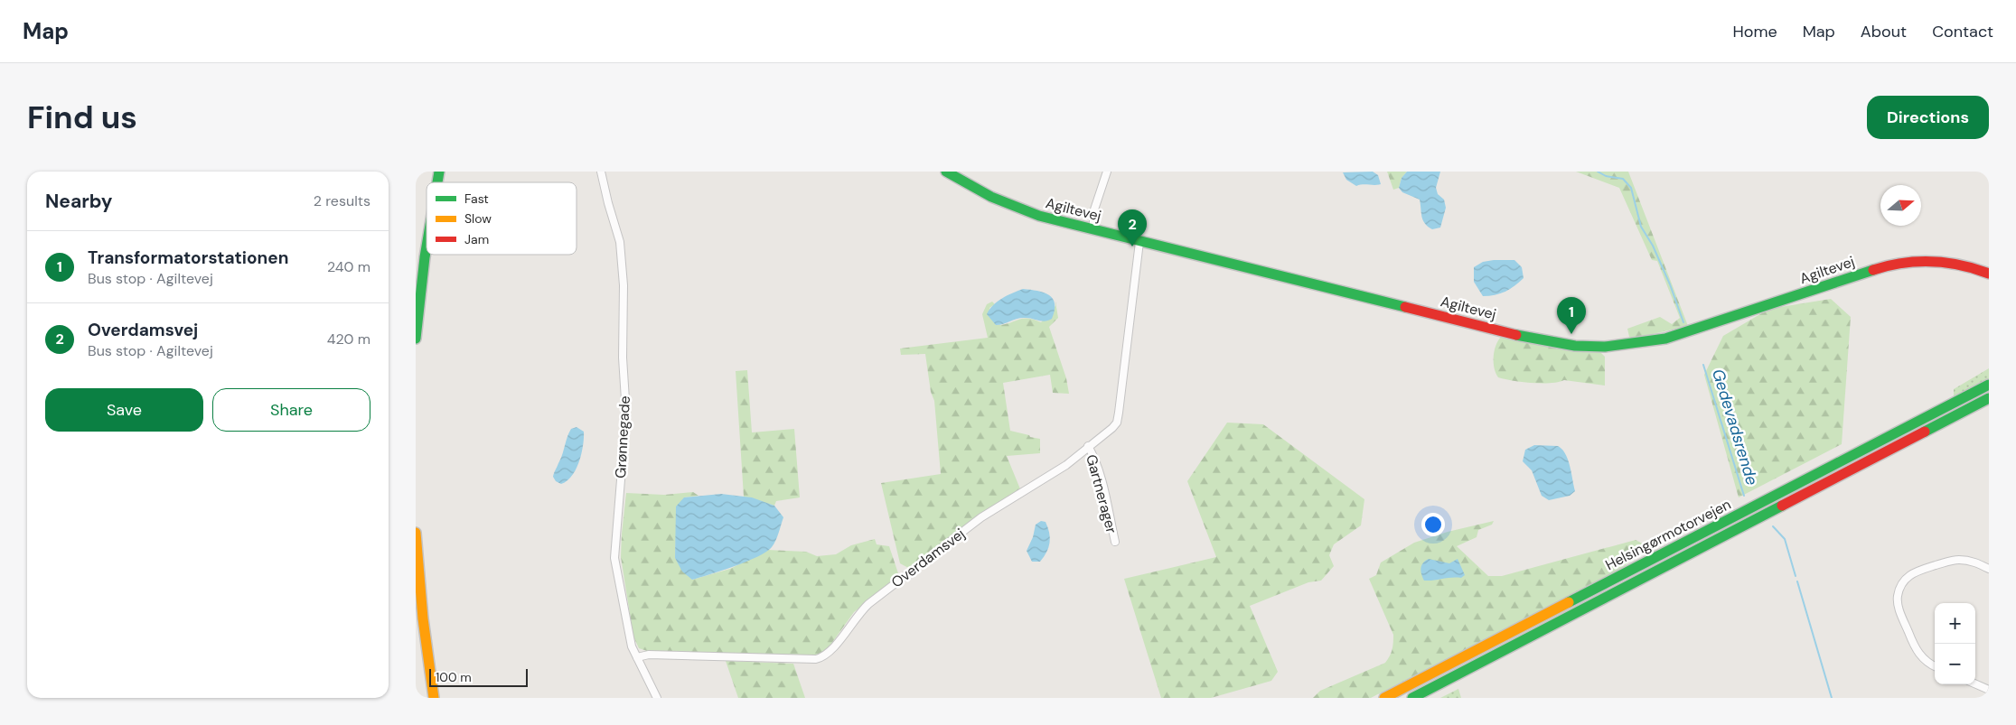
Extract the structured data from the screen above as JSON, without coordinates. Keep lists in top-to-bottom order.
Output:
{
  "streets": {
    "main road": ["Agiltevej", "Helsingørmotorvejen"],
    "street": ["Grønnegade", "Gartnerager", "Overdamsvej"]
  },
  "crossings": [
    ["Agiltevej", "Overdamsvej"],
    ["Grønnegade", "Overdamsvej"],
    ["Gartnerager", "Overdamsvej"]
  ],
  "water": ["Gedevadsrende"],
  "legend": ["Fast", "Slow", "Jam"],
  "scale_bar": "100 m",
  "north": "right",
  "page": {
    "header": "Map",
    "nav": [
      "Home",
      "Map",
      "About",
      "Contact"
    ],
    "buttons": [
      "Directions",
      ["Save", "Share"]
    ],
    "title": "Find us",
    "heading": ["Nearby", "2 results"],
    "pins": ["2", "1"],
    "list": [
      {
        "mark": "1",
        "name": "Transformatorstationen",
        "note": "Bus stop · Agiltevej",
        "value": "240 m"
      },
      {
        "mark": "2",
        "name": "Overdamsvej",
        "note": "Bus stop · Agiltevej",
        "value": "420 m"
      }
    ],
    "map_buttons": ["+", "−"],
    "scale": "100 m"
  }
}
